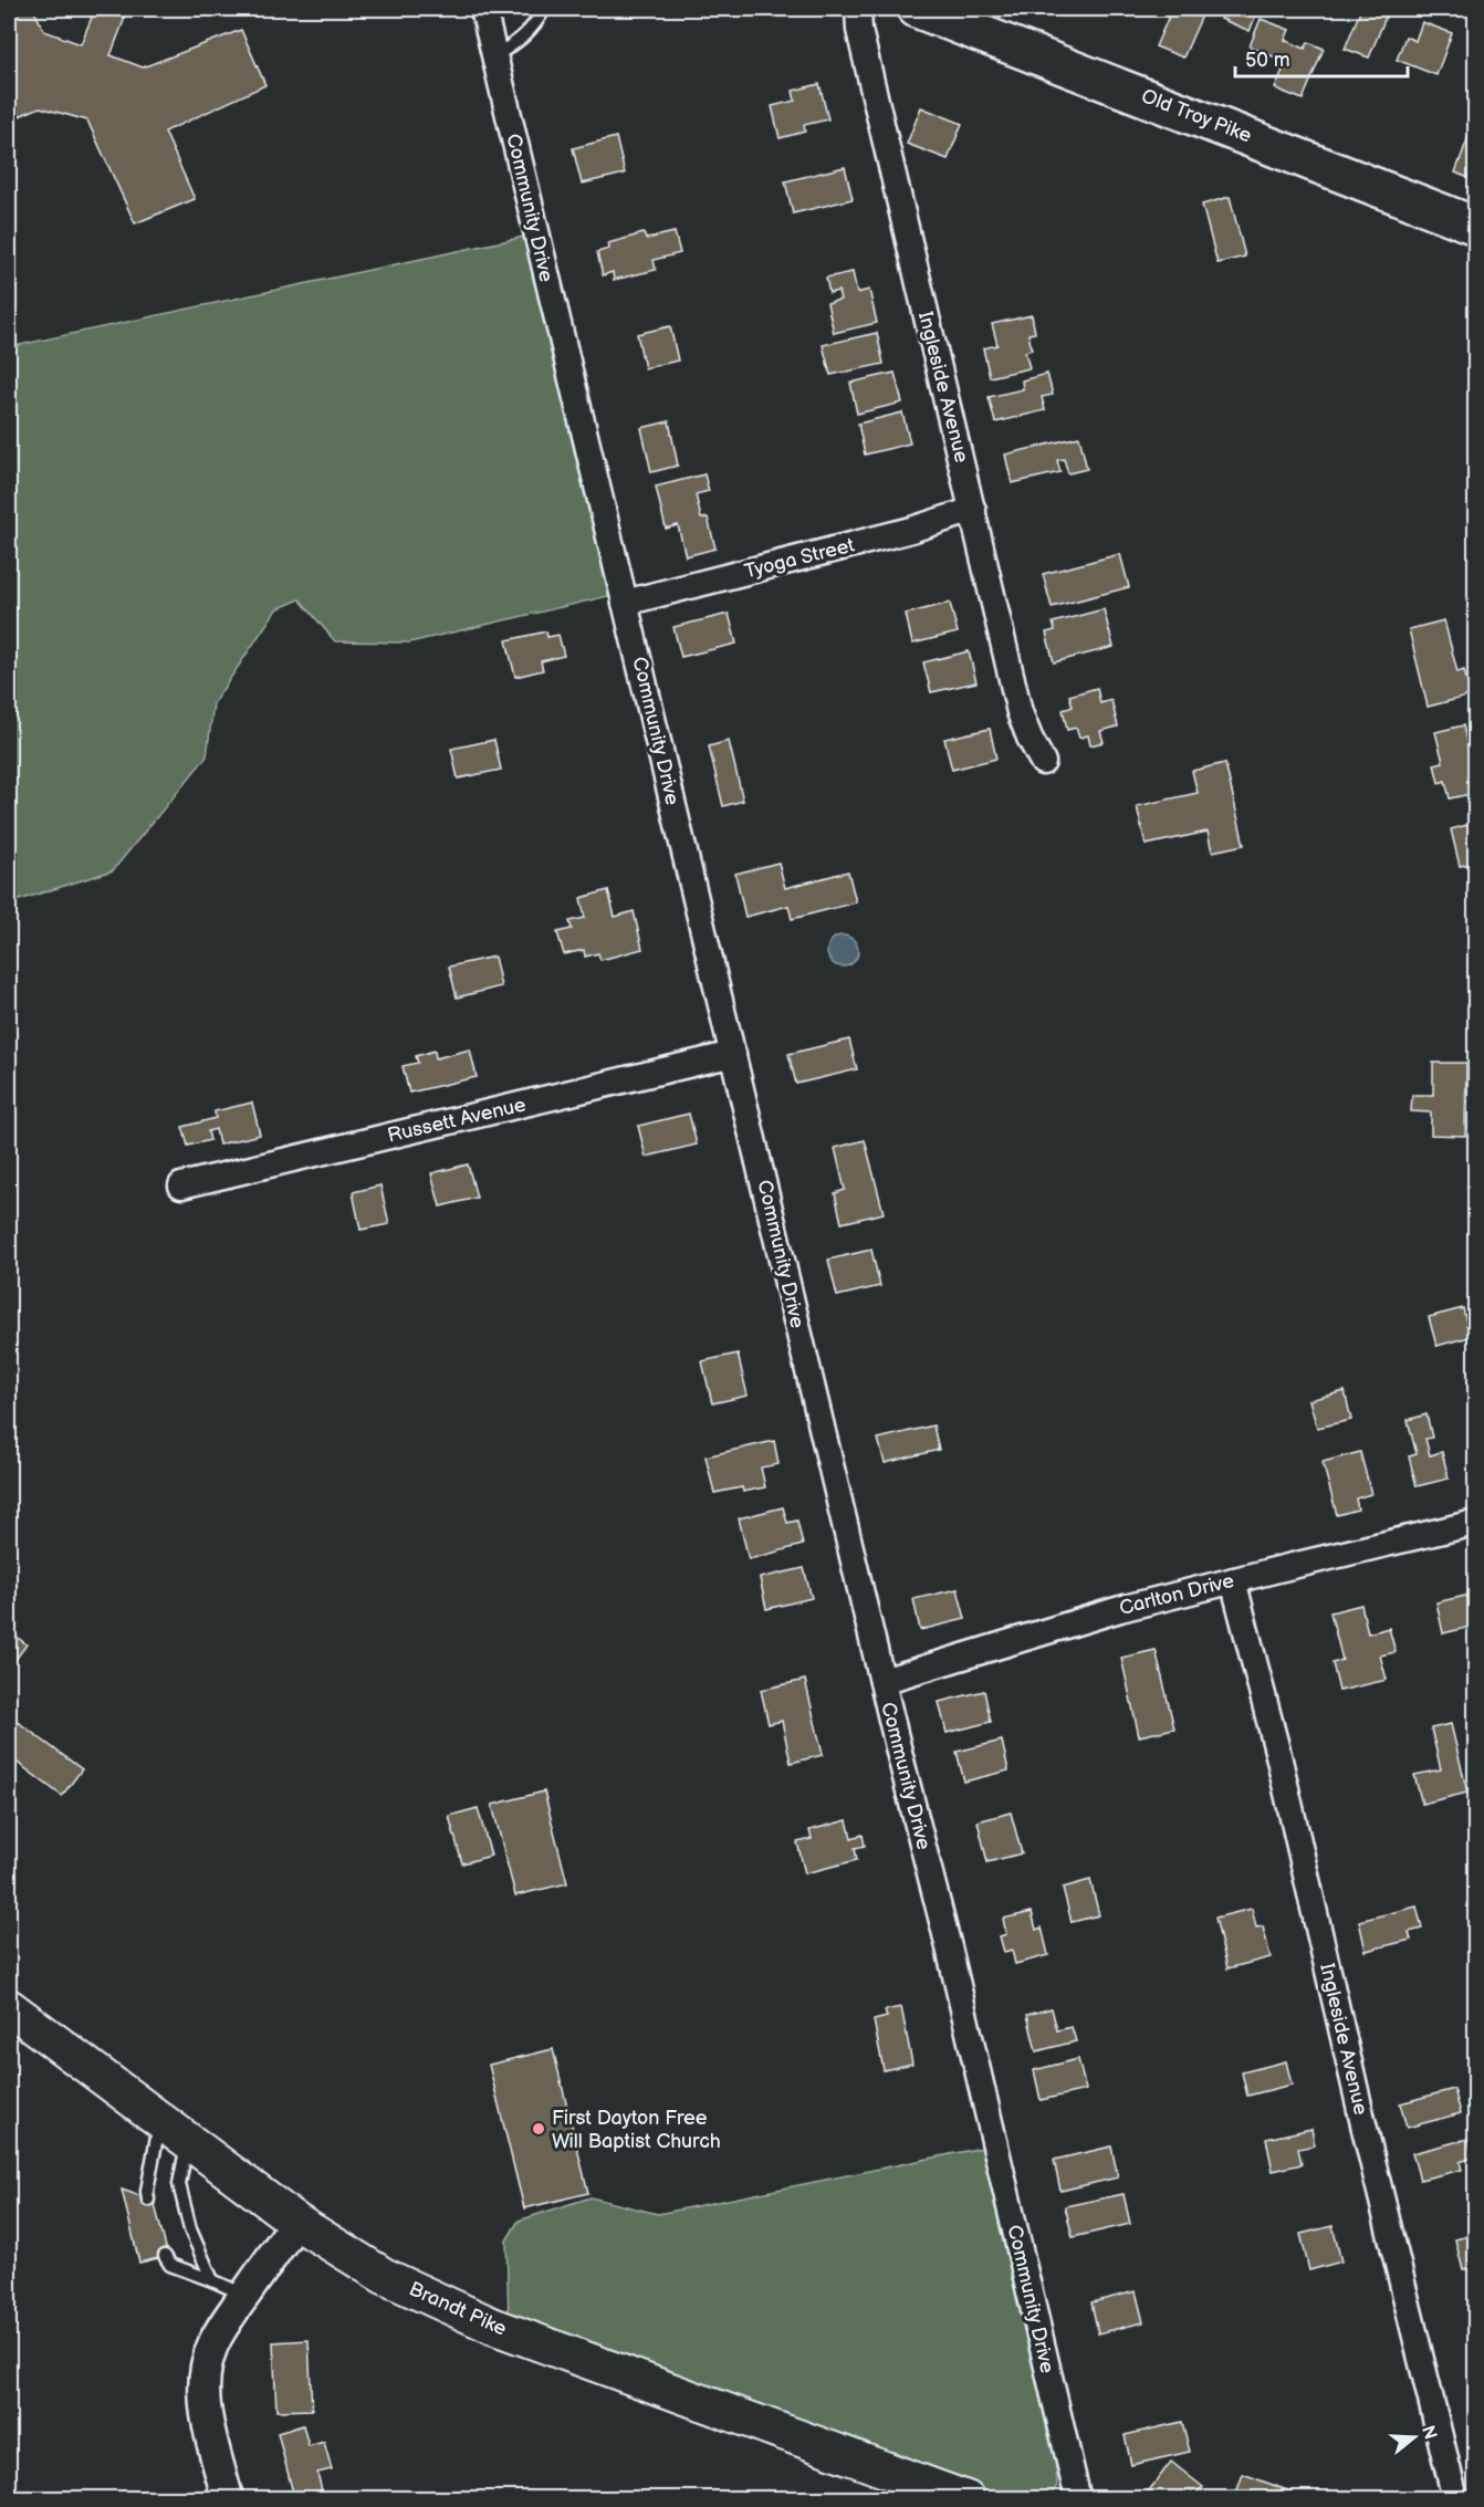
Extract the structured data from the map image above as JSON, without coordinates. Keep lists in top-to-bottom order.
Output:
{
  "streets": {
    "main road": ["Old Troy Pike", "Brandt Pike"],
    "street": [
      "Community Drive",
      "Ingleside Avenue",
      "Tyoga Street",
      "Russett Avenue",
      "Carlton Drive"
    ]
  },
  "crossings": [
    ["Community Drive", "Tyoga Street"],
    ["Community Drive", "Russett Avenue"],
    ["Community Drive", "Carlton Drive"],
    ["Ingleside Avenue", "Tyoga Street"],
    ["Ingleside Avenue", "Carlton Drive"]
  ],
  "places": ["First Dayton Free Will Baptist Church"],
  "scale_bar": "50 m",
  "north": "right"
}
